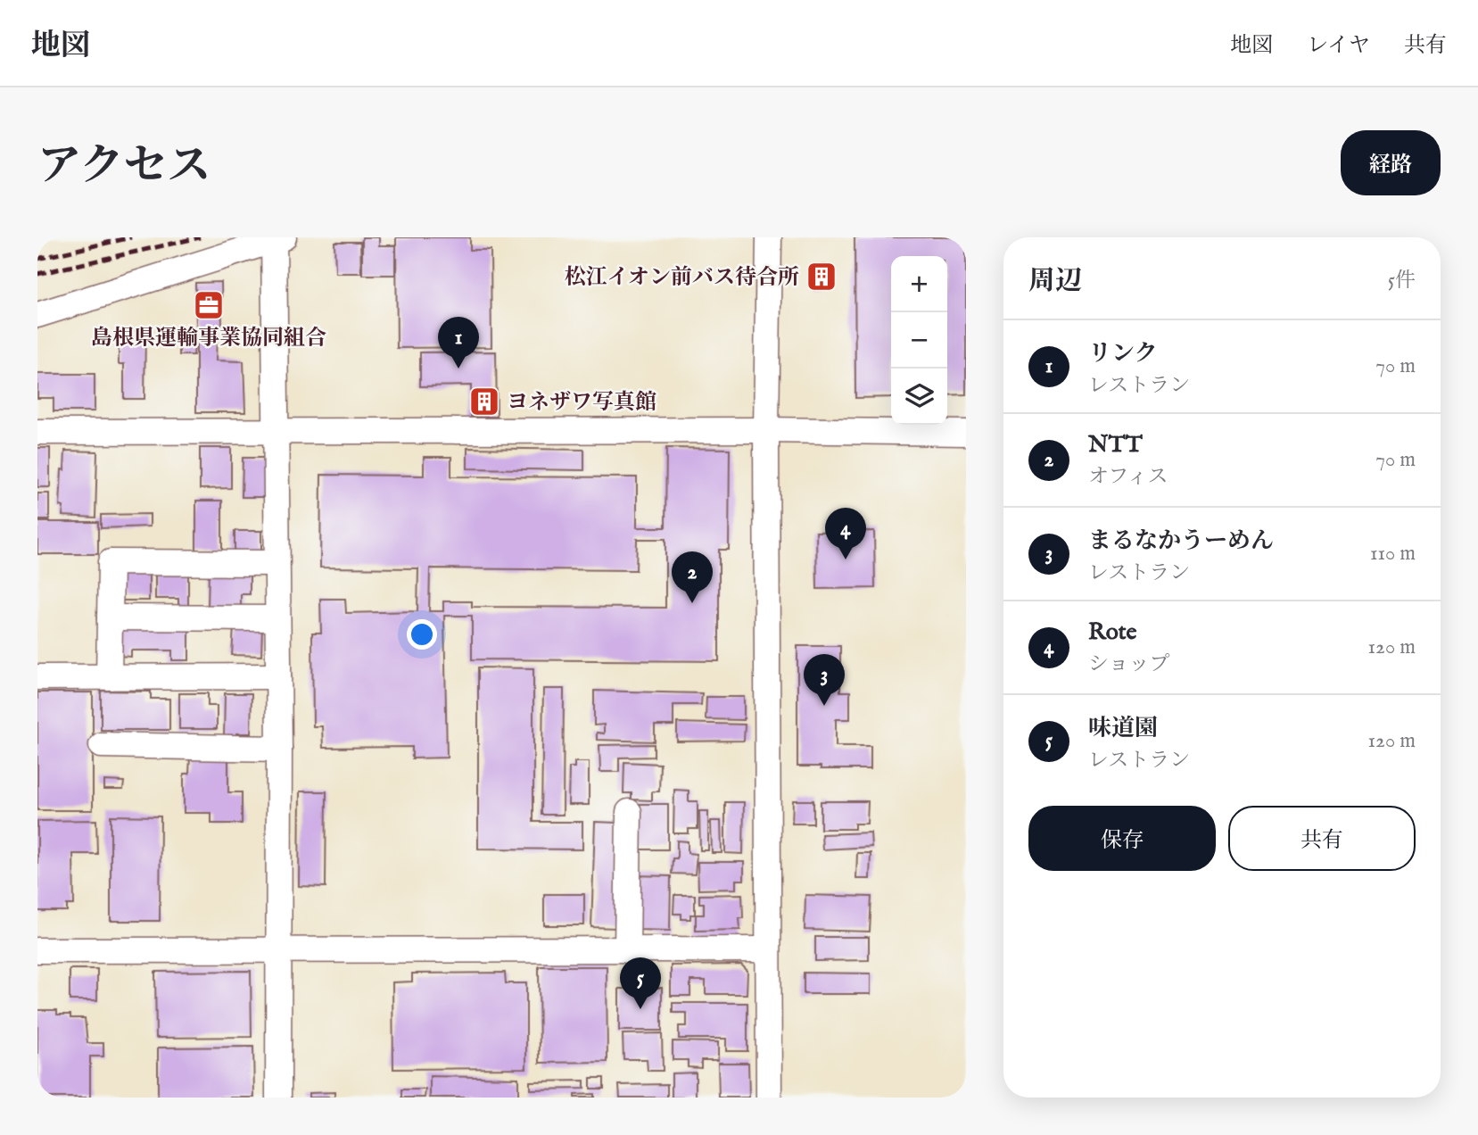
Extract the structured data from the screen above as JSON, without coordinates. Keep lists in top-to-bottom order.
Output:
{
  "places": {
    "building": ["松江イオン前バス待合所", "ヨネザワ写真館"],
    "office": ["島根県運輸事業協同組合"]
  },
  "page": {
    "header": "地図",
    "nav": ["地図", "レイヤ", "共有"],
    "title": "アクセス",
    "buttons": [
      "経路",
      ["保存", "共有"]
    ],
    "heading": ["周辺", "5件"],
    "map_buttons": ["+", "−"],
    "pins": [
      "1",
      "4",
      "2",
      "3",
      "5"
    ],
    "list": [
      {
        "mark": "1",
        "name": "リンク",
        "note": "レストラン",
        "value": "70 m"
      },
      {
        "mark": "2",
        "name": "NTT",
        "note": "オフィス",
        "value": "70 m"
      },
      {
        "mark": "3",
        "name": "まるなかうーめん",
        "note": "レストラン",
        "value": "110 m"
      },
      {
        "mark": "4",
        "name": "Rote",
        "note": "ショップ",
        "value": "120 m"
      },
      {
        "mark": "5",
        "name": "味道園",
        "note": "レストラン",
        "value": "120 m"
      }
    ]
  }
}
